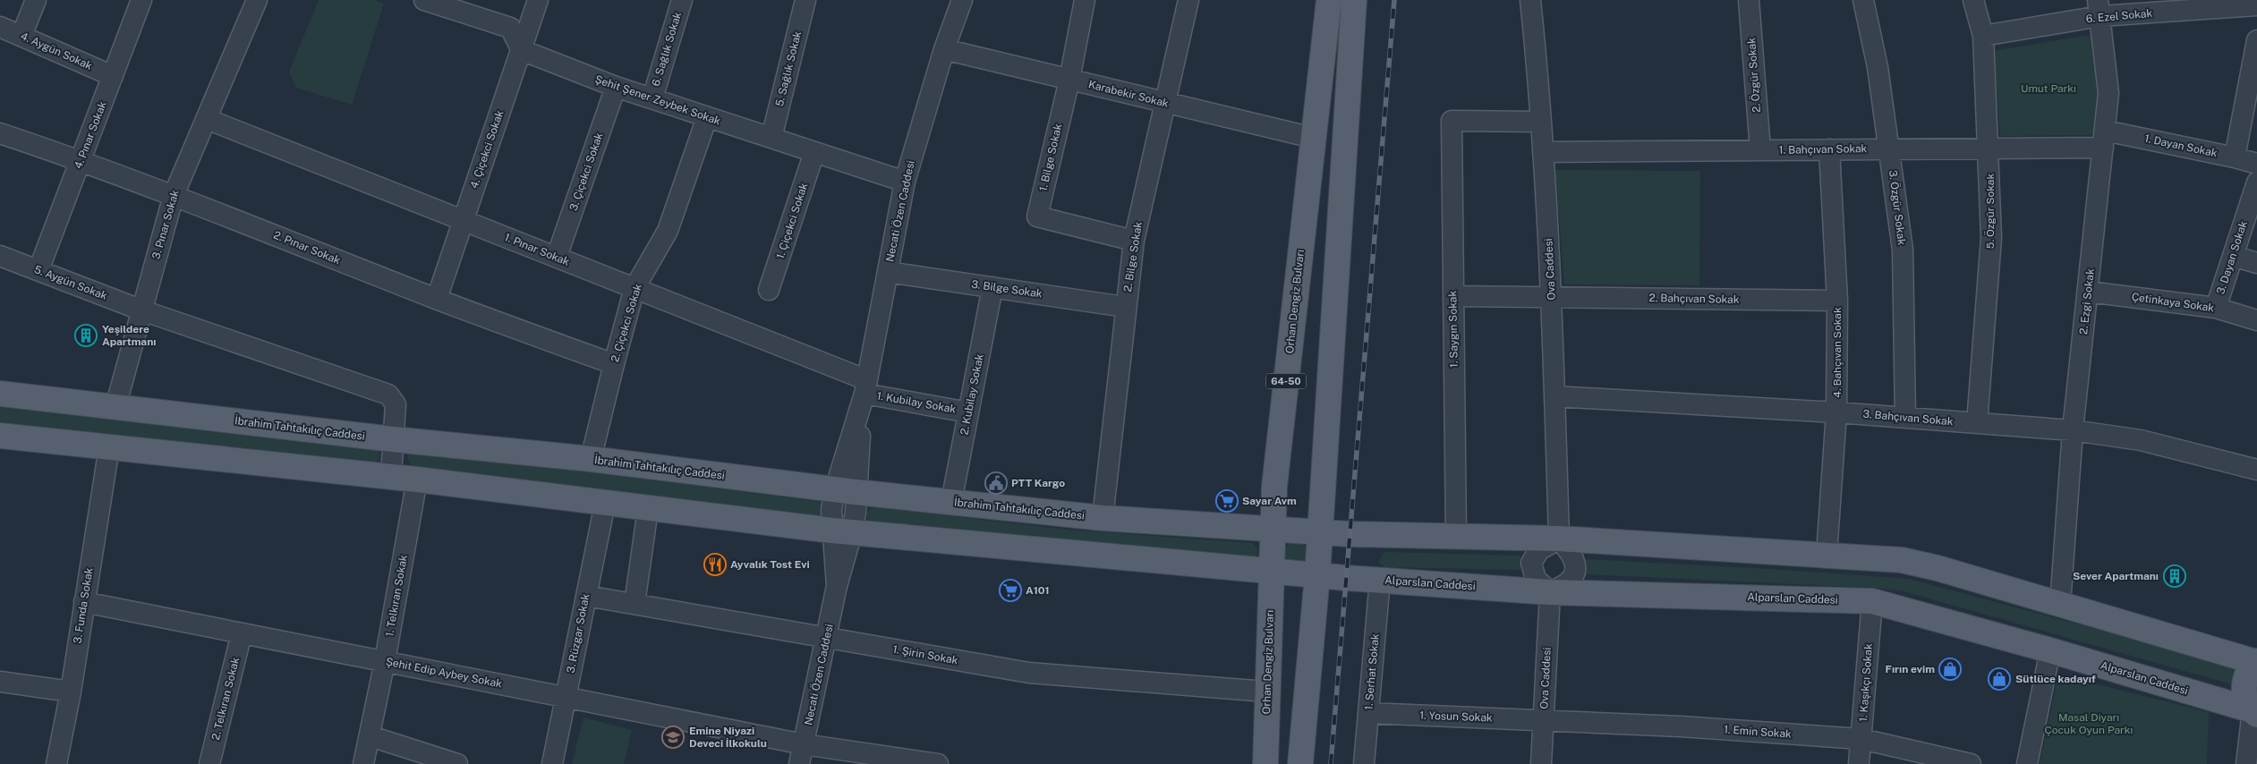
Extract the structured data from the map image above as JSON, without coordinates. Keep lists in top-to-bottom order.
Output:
{
  "streets": {
    "main road": [
      "Orhan Dengiz Bulvarı",
      "64-50",
      "İbrahim Tahtakılıç Caddesi",
      "Alparslan Caddesi"
    ],
    "street": [
      "6. Ezel Sokak",
      "6. Sağlık Sokak",
      "4. Aygün Sokak",
      "5. Sağlık Sokak",
      "2. Özgür Sokak",
      "Karabekir Sokak",
      "Şehit Şener Zeybek Sokak",
      "4. Pınar Sokak",
      "1. Dayan Sokak",
      "4. Çiçekci Sokak",
      "1. Bahçıvan Sokak",
      "1. Bilge Sokak",
      "3. Çiçekci Sokak",
      "3. Özgür Sokak",
      "Necati Özen Caddesi",
      "5. Özgür Sokak",
      "1. Çiçekci Sokak",
      "3. Pınar Sokak",
      "2. Pınar Sokak",
      "1. Pınar Sokak",
      "2. Bilge Sokak",
      "3. Dayan Sokak",
      "Ova Caddesi",
      "5. Aygün Sokak",
      "3. Bilge Sokak",
      "2. Bahçıvan Sokak",
      "2. Ezgi Sokak",
      "Çetinkaya Sokak",
      "2. Çiçekci Sokak",
      "1. Saygın Sokak",
      "4. Bahçıvan Sokak",
      "2. Kubilay Sokak",
      "1. Kubilay Sokak",
      "3. Bahçıvan Sokak",
      "1. Telkıran Sokak",
      "3. Funda Sokak",
      "3. Rüzgar Sokak",
      "1. Şirin Sokak",
      "1. Serhat Sokak",
      "Şehit Edip Aybey Sokak",
      "1. Kaşıkçı Sokak",
      "2. Telkıran Sokak",
      "1. Yosun Sokak",
      "1. Emin Sokak"
    ]
  },
  "crossings": [
    ["6. Ezel Sokak", "5. Özgür Sokak"],
    ["6. Ezel Sokak", "2. Ezgi Sokak"],
    ["6. Sağlık Sokak", "Şehit Şener Zeybek Sokak"],
    ["4. Aygün Sokak", "4. Pınar Sokak"],
    ["5. Sağlık Sokak", "Şehit Şener Zeybek Sokak"],
    ["2. Özgür Sokak", "1. Bahçıvan Sokak"],
    ["Karabekir Sokak", "1. Bilge Sokak"],
    ["Karabekir Sokak", "Necati Özen Caddesi"],
    ["Karabekir Sokak", "2. Bilge Sokak"],
    ["Karabekir Sokak", "Orhan Dengiz Bulvarı"],
    ["Şehit Şener Zeybek Sokak", "4. Çiçekci Sokak"],
    ["Şehit Şener Zeybek Sokak", "3. Çiçekci Sokak"],
    ["Şehit Şener Zeybek Sokak", "Necati Özen Caddesi"],
    ["Şehit Şener Zeybek Sokak", "1. Çiçekci Sokak"],
    ["Şehit Şener Zeybek Sokak", "2. Çiçekci Sokak"],
    ["4. Pınar Sokak", "2. Pınar Sokak"],
    ["4. Pınar Sokak", "5. Aygün Sokak"],
    ["1. Dayan Sokak", "1. Bahçıvan Sokak"],
    ["1. Dayan Sokak", "2. Ezgi Sokak"],
    ["4. Çiçekci Sokak", "2. Pınar Sokak"],
    ["4. Çiçekci Sokak", "1. Pınar Sokak"],
    ["1. Bahçıvan Sokak", "3. Özgür Sokak"],
    ["1. Bahçıvan Sokak", "5. Özgür Sokak"],
    ["1. Bahçıvan Sokak", "Ova Caddesi"],
    ["1. Bahçıvan Sokak", "2. Ezgi Sokak"],
    ["1. Bahçıvan Sokak", "4. Bahçıvan Sokak"],
    ["1. Bilge Sokak", "2. Bilge Sokak"],
    ["3. Çiçekci Sokak", "1. Pınar Sokak"],
    ["3. Özgür Sokak", "3. Bahçıvan Sokak"],
    ["Necati Özen Caddesi", "1. Pınar Sokak"],
    ["Necati Özen Caddesi", "3. Bilge Sokak"],
    ["Necati Özen Caddesi", "1. Kubilay Sokak"],
    ["Necati Özen Caddesi", "İbrahim Tahtakılıç Caddesi"],
    ["Necati Özen Caddesi", "1. Şirin Sokak"],
    ["Necati Özen Caddesi", "Şehit Edip Aybey Sokak"],
    ["5. Özgür Sokak", "3. Bahçıvan Sokak"],
    ["3. Pınar Sokak", "2. Pınar Sokak"],
    ["3. Pınar Sokak", "1. Pınar Sokak"],
    ["3. Pınar Sokak", "5. Aygün Sokak"],
    ["3. Pınar Sokak", "İbrahim Tahtakılıç Caddesi"],
    ["2. Pınar Sokak", "2. Çiçekci Sokak"],
    ["1. Pınar Sokak", "2. Çiçekci Sokak"],
    ["1. Pınar Sokak", "1. Kubilay Sokak"],
    ["2. Bilge Sokak", "3. Bilge Sokak"],
    ["2. Bilge Sokak", "İbrahim Tahtakılıç Caddesi"],
    ["3. Dayan Sokak", "Çetinkaya Sokak"],
    ["Ova Caddesi", "2. Bahçıvan Sokak"],
    ["Ova Caddesi", "1. Saygın Sokak"],
    ["Ova Caddesi", "3. Bahçıvan Sokak"],
    ["Ova Caddesi", "Alparslan Caddesi"],
    ["Ova Caddesi", "1. Yosun Sokak"],
    ["Ova Caddesi", "1. Emin Sokak"],
    ["5. Aygün Sokak", "İbrahim Tahtakılıç Caddesi"],
    ["3. Bilge Sokak", "2. Kubilay Sokak"],
    ["2. Bahçıvan Sokak", "1. Saygın Sokak"],
    ["2. Bahçıvan Sokak", "4. Bahçıvan Sokak"],
    ["Orhan Dengiz Bulvarı", "İbrahim Tahtakılıç Caddesi"],
    ["Orhan Dengiz Bulvarı", "1. Şirin Sokak"],
    ["2. Ezgi Sokak", "Çetinkaya Sokak"],
    ["2. Ezgi Sokak", "3. Bahçıvan Sokak"],
    ["2. Çiçekci Sokak", "İbrahim Tahtakılıç Caddesi"],
    ["4. Bahçıvan Sokak", "3. Bahçıvan Sokak"],
    ["2. Kubilay Sokak", "1. Kubilay Sokak"],
    ["2. Kubilay Sokak", "İbrahim Tahtakılıç Caddesi"],
    ["Alparslan Caddesi", "1. Serhat Sokak"],
    ["Alparslan Caddesi", "1. Kaşıkçı Sokak"],
    ["1. Telkıran Sokak", "Şehit Edip Aybey Sokak"],
    ["3. Funda Sokak", "Şehit Edip Aybey Sokak"],
    ["3. Rüzgar Sokak", "1. Şirin Sokak"],
    ["3. Rüzgar Sokak", "Şehit Edip Aybey Sokak"],
    ["1. Serhat Sokak", "1. Yosun Sokak"],
    ["Şehit Edip Aybey Sokak", "2. Telkıran Sokak"],
    ["1. Kaşıkçı Sokak", "1. Emin Sokak"],
    ["1. Yosun Sokak", "1. Emin Sokak"]
  ],
  "parks": ["Umut Parkı", "Masal Diyarı Çocuk Oyun Parkı"],
  "places": {
    "building": ["Yeşildere Apartmanı", "Sever Apartmanı"],
    "public building": ["PTT Kargo"],
    "supermarket": ["Sayar Avm", "A101"],
    "restaurant": ["Ayvalık Tost Evi"],
    "shop": ["Fırın evim", "Sütlüce kadayıf"],
    "school or university": ["Emine Niyazi Deveci İlkokulu"]
  }
}
